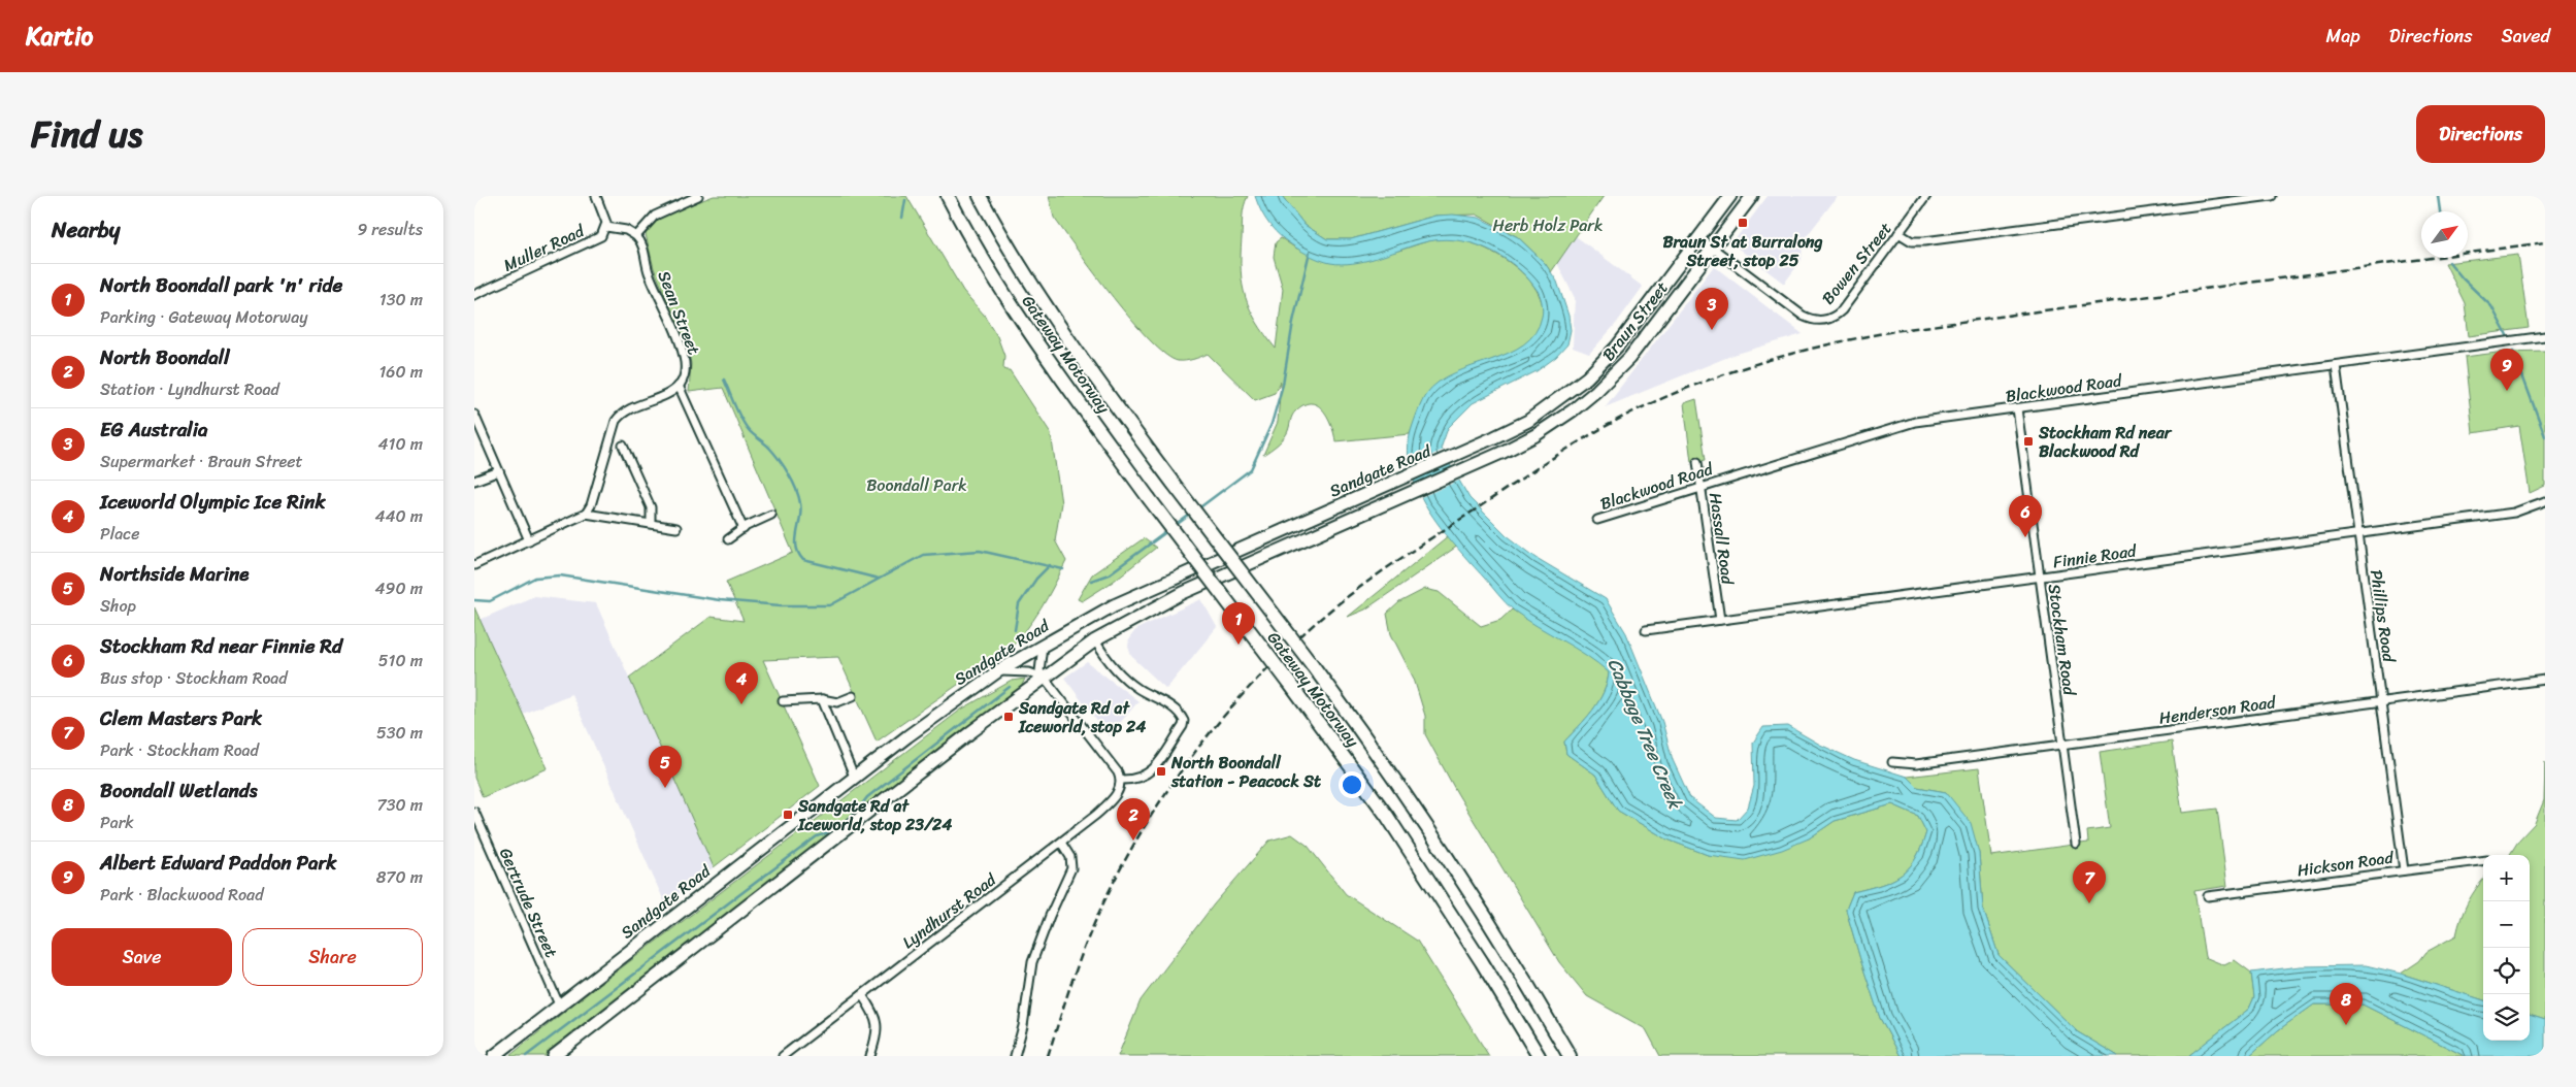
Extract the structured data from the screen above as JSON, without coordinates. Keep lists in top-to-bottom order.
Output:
{
  "streets": {
    "highway": ["Braun Street", "Gateway Motorway", "Sandgate Road"],
    "street": [
      "Muller Road",
      "Bowen Street",
      "Sean Street",
      "Blackwood Road",
      "Hassall Road",
      "Finnie Road",
      "Phillips Road",
      "Stockham Road",
      "Henderson Road",
      "Hickson Road",
      "Gertrude Street",
      "Lyndhurst Road"
    ]
  },
  "crossings": [
    ["Muller Road", "Sean Street"],
    ["Bowen Street", "Braun Street"],
    ["Braun Street", "Sandgate Road"],
    ["Blackwood Road", "Hassall Road"],
    ["Blackwood Road", "Phillips Road"],
    ["Blackwood Road", "Stockham Road"],
    ["Sandgate Road", "Gertrude Street"],
    ["Hassall Road", "Finnie Road"],
    ["Finnie Road", "Phillips Road"],
    ["Finnie Road", "Stockham Road"],
    ["Phillips Road", "Henderson Road"],
    ["Phillips Road", "Hickson Road"],
    ["Stockham Road", "Henderson Road"]
  ],
  "water": ["Cabbage Tree Creek"],
  "parks": ["Herb Holz Park", "Boondall Park"],
  "places": {
    "transit": [
      "Braun St at Burralong Street, stop 25",
      "Stockham Rd near Blackwood Rd",
      "Sandgate Rd at Iceworld, stop 24",
      "North Boondall station - Peacock St",
      "Sandgate Rd at Iceworld, stop 23/24"
    ]
  },
  "north": "top right",
  "page": {
    "header": "Kartio",
    "nav": ["Map", "Directions", "Saved"],
    "title": "Find us",
    "buttons": [
      "Directions",
      ["Save", "Share"]
    ],
    "heading": ["Nearby", "9 results"],
    "list": [
      {
        "mark": "1",
        "name": "North Boondall park 'n' ride",
        "note": "Parking · Gateway Motorway",
        "value": "130 m"
      },
      {
        "mark": "2",
        "name": "North Boondall",
        "note": "Station · Lyndhurst Road",
        "value": "160 m"
      },
      {
        "mark": "3",
        "name": "EG Australia",
        "note": "Supermarket · Braun Street",
        "value": "410 m"
      },
      {
        "mark": "4",
        "name": "Iceworld Olympic Ice Rink",
        "note": "Place",
        "value": "440 m"
      },
      {
        "mark": "5",
        "name": "Northside Marine",
        "note": "Shop",
        "value": "490 m"
      },
      {
        "mark": "6",
        "name": "Stockham Rd near Finnie Rd",
        "note": "Bus stop · Stockham Road",
        "value": "510 m"
      },
      {
        "mark": "7",
        "name": "Clem Masters Park",
        "note": "Park · Stockham Road",
        "value": "530 m"
      },
      {
        "mark": "8",
        "name": "Boondall Wetlands",
        "note": "Park",
        "value": "730 m"
      },
      {
        "mark": "9",
        "name": "Albert Edward Paddon Park",
        "note": "Park · Blackwood Road",
        "value": "870 m"
      }
    ],
    "pins": [
      "3",
      "9",
      "6",
      "1",
      "4",
      "5",
      "2",
      "7",
      "8"
    ],
    "map_buttons": ["+", "−"]
  }
}
